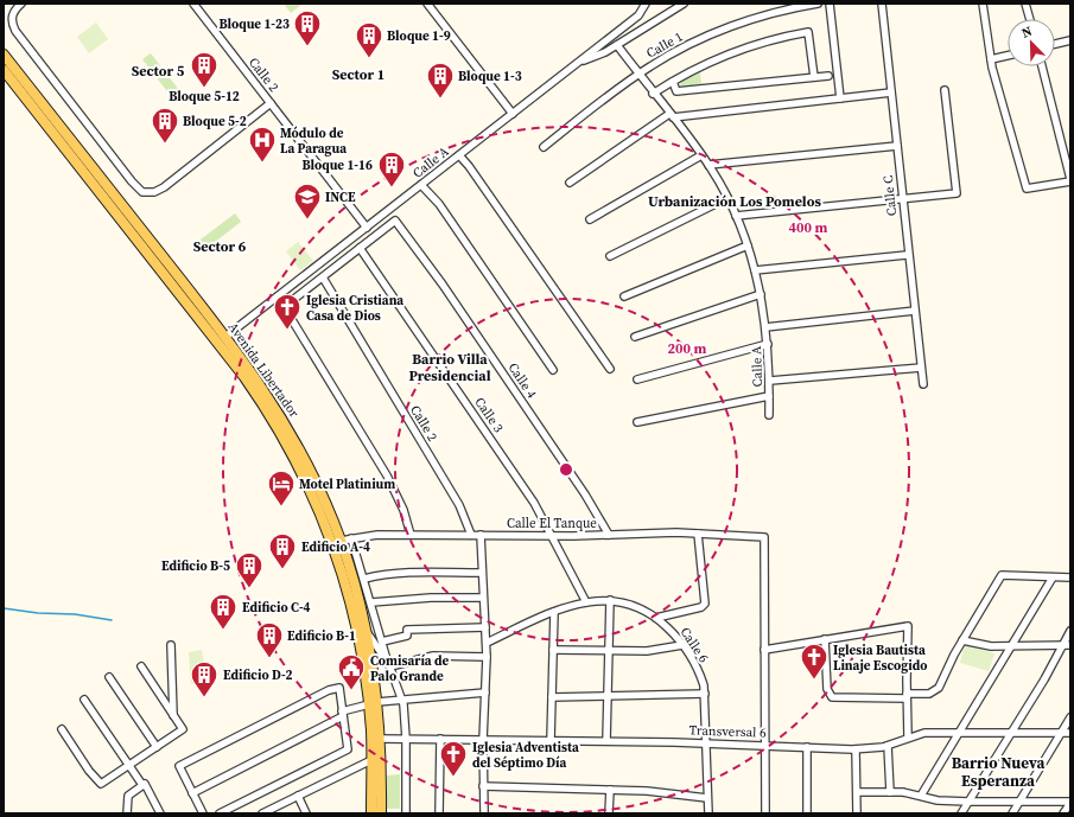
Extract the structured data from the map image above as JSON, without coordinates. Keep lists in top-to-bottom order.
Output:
{
  "streets": {
    "main road": ["Avenida Libertador"],
    "street": [
      "Calle 1",
      "Calle 2",
      "Calle A",
      "Calle C",
      "Calle 4",
      "Calle 3",
      "Calle El Tanque",
      "Calle 6",
      "Transversal 6"
    ]
  },
  "crossings": [
    ["Calle 1", "Calle A"],
    ["Calle 2", "Calle A"],
    ["Calle 2", "Calle 4"],
    ["Calle 2", "Calle El Tanque"],
    ["Calle A", "Avenida Libertador"],
    ["Avenida Libertador", "Calle El Tanque"],
    ["Avenida Libertador", "Transversal 6"],
    ["Calle 4", "Calle El Tanque"],
    ["Calle 3", "Calle El Tanque"],
    ["Calle El Tanque", "Calle 6"],
    ["Calle 6", "Transversal 6"]
  ],
  "districts": [
    "Sector 5",
    "Sector 1",
    "Urbanización Los Pomelos",
    "Sector 6",
    "Barrio Villa Presidencial",
    "Barrio Nueva Esperanza"
  ],
  "places": {
    "building": [
      "Bloque 1-23",
      "Bloque 1-9",
      "Bloque 5-12",
      "Bloque 1-3",
      "Bloque 5-2",
      "Bloque 1-16",
      "Edificio A-4",
      "Edificio B-5",
      "Edificio C-4",
      "Edificio B-1",
      "Edificio D-2"
    ],
    "hospital": ["Módulo de La Paragua"],
    "school or university": ["INCE"],
    "church": ["Iglesia Cristiana Casa de Dios", "Iglesia Bautista Linaje Escogido", "Iglesia Adventista del Séptimo Día"],
    "hotel": ["Motel Platinium"],
    "public building": ["Comisaría de Palo Grande"]
  },
  "north": "top left",
  "rings": ["400 m", "200 m"]
}
